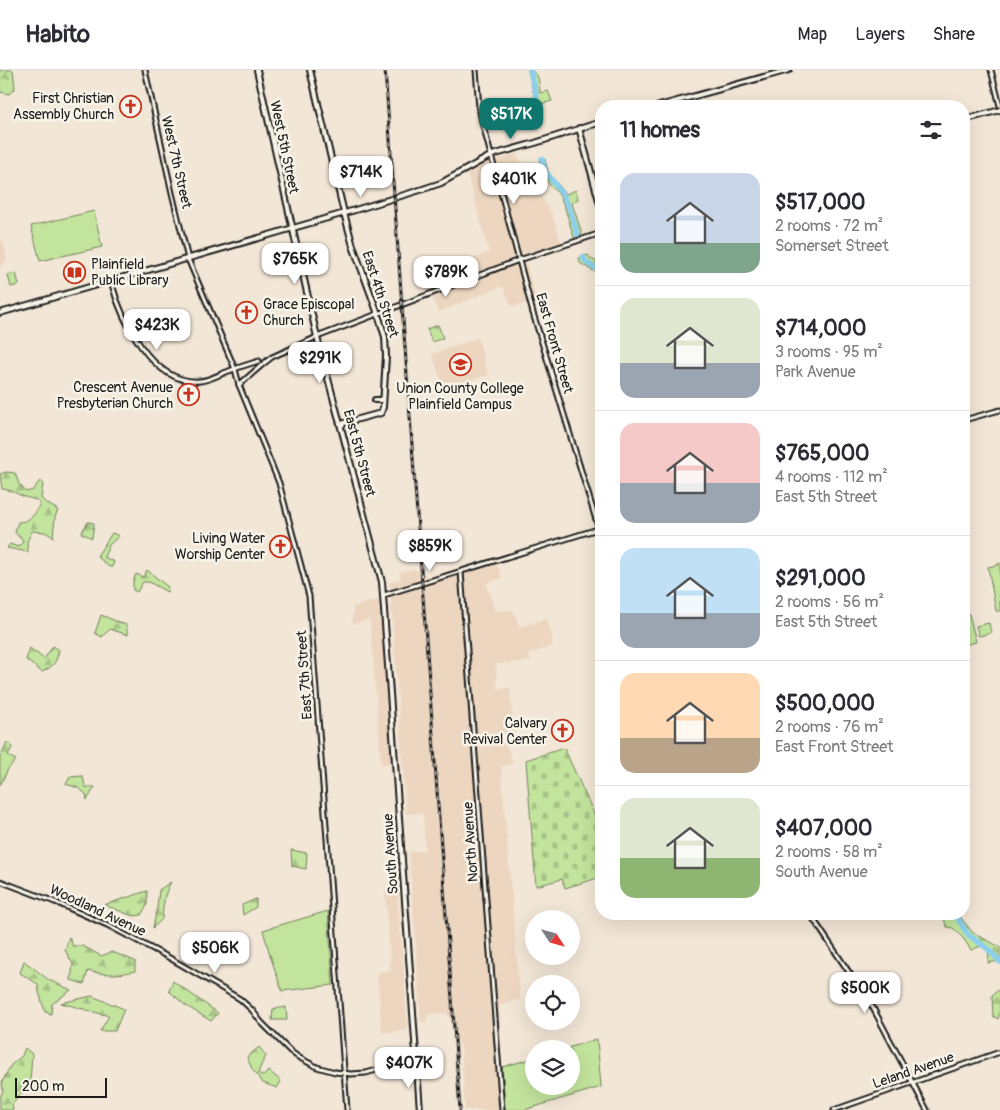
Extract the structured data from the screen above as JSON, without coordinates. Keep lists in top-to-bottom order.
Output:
{
  "streets": {
    "main road": [
      "West 5th Street",
      "East 4th Street",
      "East 5th Street",
      "South Avenue"
    ],
    "street": [
      "West 7th Street",
      "East Front Street",
      "East 7th Street",
      "North Avenue",
      "Woodland Avenue",
      "Leland Avenue"
    ]
  },
  "crossings": [
    ["West 5th Street", "East 5th Street"],
    ["West 7th Street", "East 7th Street"],
    ["East 4th Street", "East 5th Street"],
    ["East 5th Street", "South Avenue"],
    ["East 7th Street", "Woodland Avenue"],
    ["South Avenue", "Woodland Avenue"]
  ],
  "places": {
    "church": [
      "First Christian Assembly Church",
      "Grace Episcopal Church",
      "Crescent Avenue Presbyterian Church",
      "Living Water Worship Center",
      "Calvary Revival Center"
    ],
    "library": ["Plainfield Public Library"],
    "school or university": ["Union County College Plainfield Campus"]
  },
  "scale_bar": "200 m",
  "north": "bottom right",
  "page": {
    "header": "Habito",
    "nav": ["Map", "Layers", "Share"],
    "price": [
      "$517K",
      "$714K",
      "$401K",
      "$765K",
      "$789K",
      "$423K",
      "$291K",
      "$859K",
      "$506K",
      "$500K",
      "$407K"
    ],
    "heading": "11 homes",
    "list": [
      {
        "name": "$517,000",
        "note": "2 rooms · 72 m² · Somerset Street"
      },
      {
        "name": "$714,000",
        "note": "3 rooms · 95 m² · Park Avenue"
      },
      {
        "name": "$765,000",
        "note": "4 rooms · 112 m² · East 5th Street"
      },
      {
        "name": "$291,000",
        "note": "2 rooms · 56 m² · East 5th Street"
      },
      {
        "name": "$500,000",
        "note": "2 rooms · 76 m² · East Front Street"
      },
      {
        "name": "$407,000",
        "note": "2 rooms · 58 m² · South Avenue"
      }
    ],
    "scale": "200 m"
  }
}
